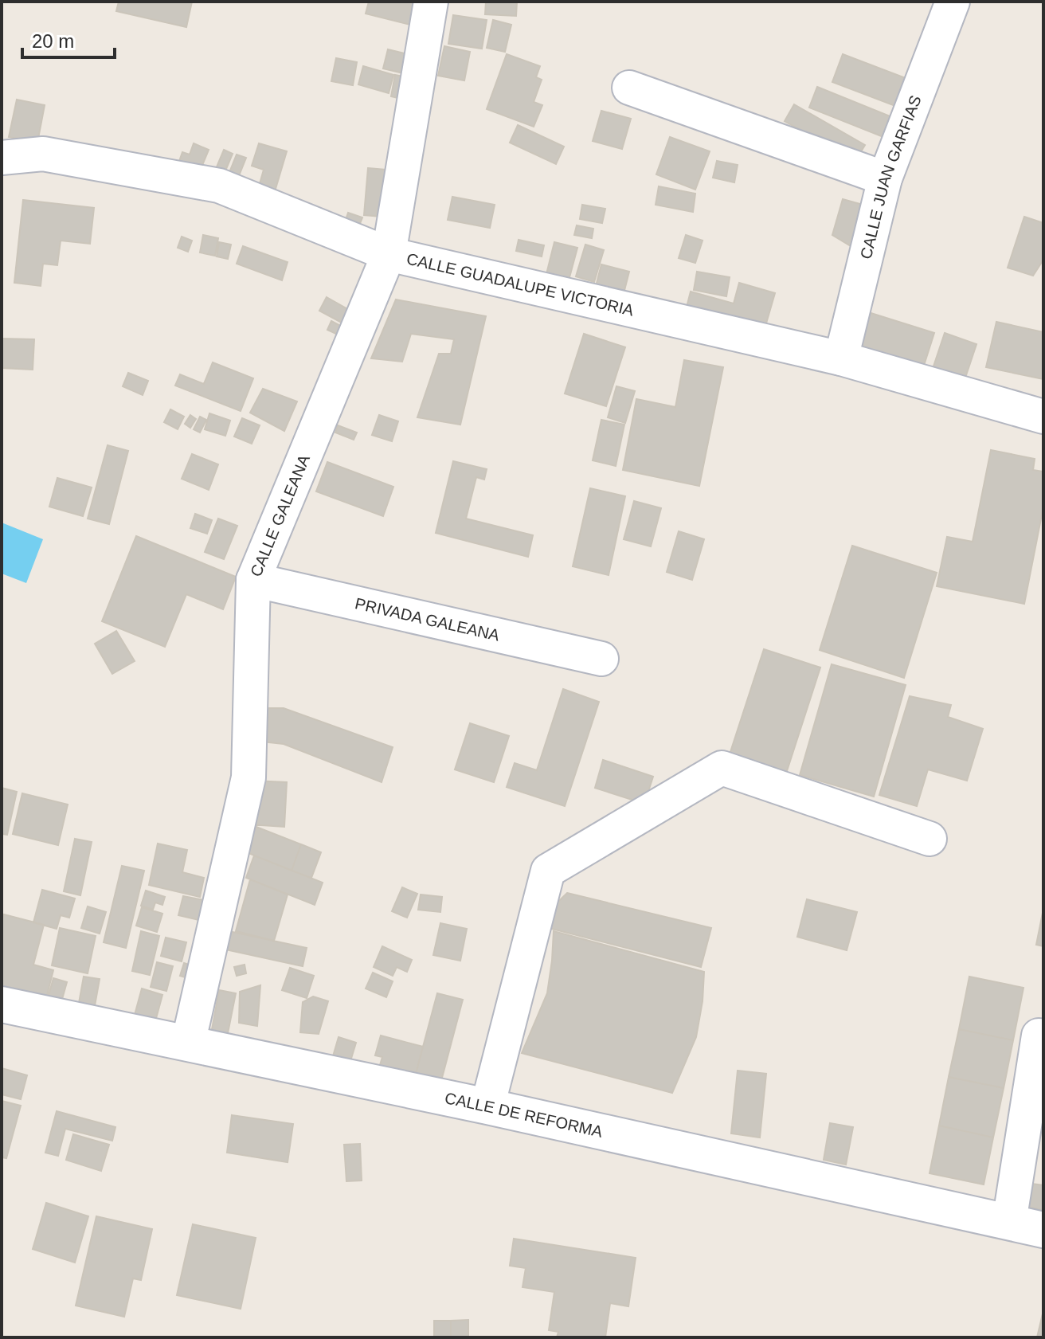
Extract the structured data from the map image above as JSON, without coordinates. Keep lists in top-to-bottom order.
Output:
{
  "streets": {
    "main road": ["CALLE DE REFORMA"],
    "street": [
      "CALLE JUAN GARFIAS",
      "CALLE GUADALUPE VICTORIA",
      "CALLE GALEANA",
      "PRIVADA GALEANA"
    ]
  },
  "crossings": [
    ["CALLE JUAN GARFIAS", "CALLE GUADALUPE VICTORIA"],
    ["CALLE GUADALUPE VICTORIA", "CALLE GALEANA"],
    ["CALLE GALEANA", "PRIVADA GALEANA"],
    ["CALLE GALEANA", "CALLE DE REFORMA"]
  ],
  "scale_bar": "20 m"
}
